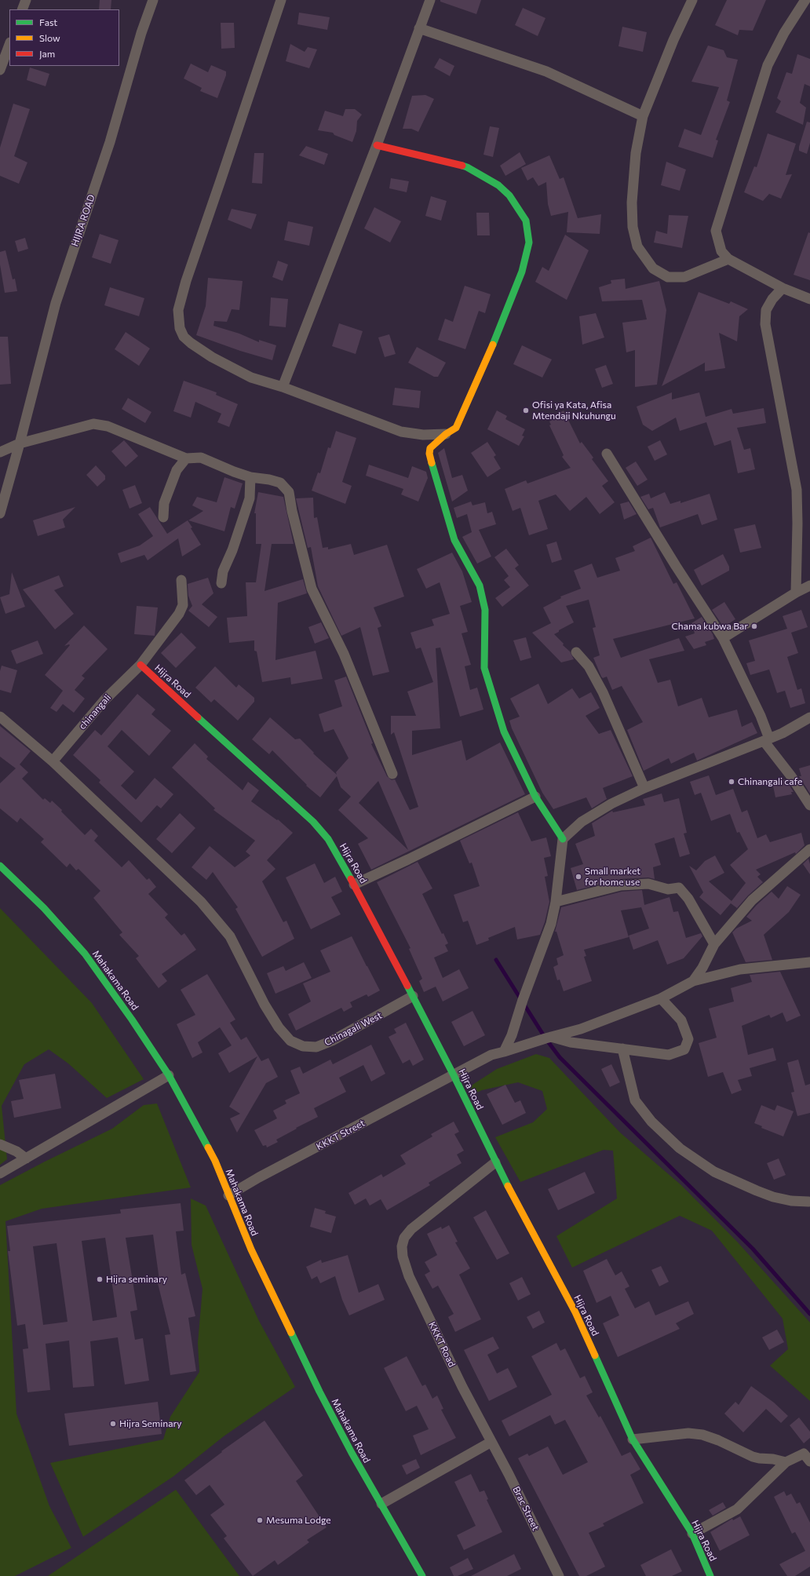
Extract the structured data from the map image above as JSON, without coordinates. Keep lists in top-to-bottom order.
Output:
{
  "streets": {
    "street": [
      "HIJRA ROAD",
      "Hijra Road",
      "chinangali",
      "Mahakama Road",
      "Chinagali West",
      "KKKT Street",
      "KKKT Road",
      "Brac Street"
    ]
  },
  "crossings": [
    ["Hijra Road", "chinangali"],
    ["Hijra Road", "Chinagali West"],
    ["Hijra Road", "KKKT Street"],
    ["Hijra Road", "KKKT Road"],
    ["chinangali", "Chinagali West"],
    ["Mahakama Road", "KKKT Street"],
    ["KKKT Road", "Brac Street"]
  ],
  "places": [
    "Ofisi ya Kata, Afisa Mtendaji Nkuhungu",
    "Chama kubwa Bar",
    "Chinangali cafe",
    "Small market for home use",
    "Hijra seminary",
    "Hijra Seminary",
    "Mesuma Lodge"
  ],
  "legend": ["Fast", "Slow", "Jam"]
}
